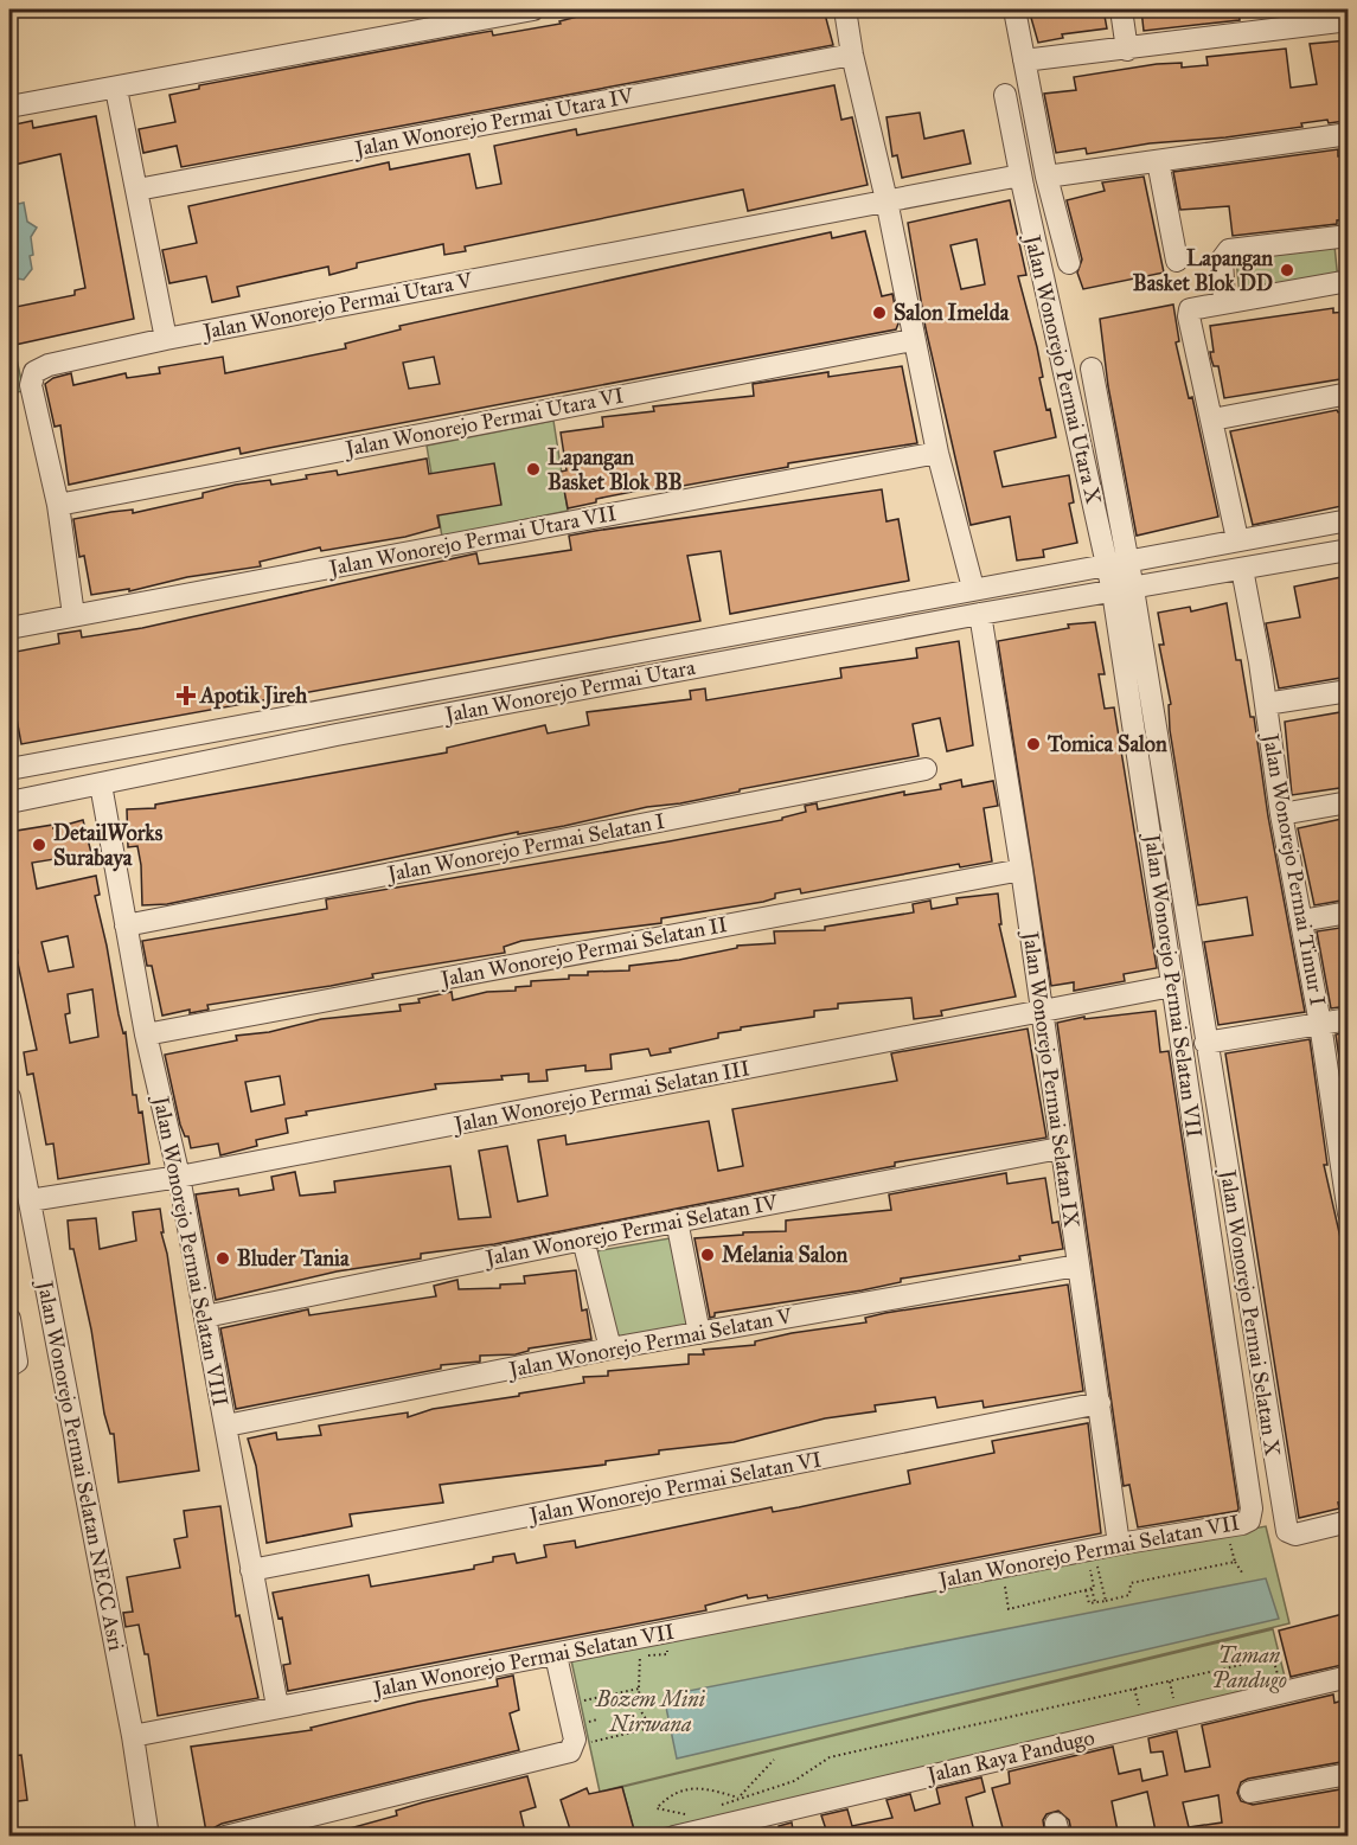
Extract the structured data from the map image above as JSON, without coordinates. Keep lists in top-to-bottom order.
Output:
{
  "streets": {
    "street": [
      "Jalan Wonorejo Permai Utara IV",
      "Jalan Wonorejo Permai Utara V",
      "Jalan Wonorejo Permai Utara X",
      "Jalan Wonorejo Permai Utara VI",
      "Jalan Wonorejo Permai Utara VII",
      "Jalan Wonorejo Permai Utara",
      "Jalan Wonorejo Permai Selatan I",
      "Jalan Wonorejo Permai Timur I",
      "Jalan Wonorejo Permai Selatan II",
      "Jalan Wonorejo Permai Selatan VII",
      "Jalan Wonorejo Permai Selatan IX",
      "Jalan Wonorejo Permai Selatan III",
      "Jalan Wonorejo Permai Selatan IV",
      "Jalan Wonorejo Permai Selatan VIII",
      "Jalan Wonorejo Permai Selatan X",
      "Jalan Wonorejo Permai Selatan V",
      "Jalan Wonorejo Permai Selatan NECC Asri",
      "Jalan Wonorejo Permai Selatan VI",
      "Jalan Raya Pandugo"
    ]
  },
  "crossings": [
    ["Jalan Wonorejo Permai Utara V", "Jalan Wonorejo Permai Utara VI"],
    ["Jalan Wonorejo Permai Utara V", "Jalan Wonorejo Permai Utara VII"],
    ["Jalan Wonorejo Permai Utara X", "Jalan Wonorejo Permai Utara"],
    ["Jalan Wonorejo Permai Utara", "Jalan Wonorejo Permai Timur I"],
    ["Jalan Wonorejo Permai Utara", "Jalan Wonorejo Permai Selatan VII"],
    ["Jalan Wonorejo Permai Utara", "Jalan Wonorejo Permai Selatan IX"],
    ["Jalan Wonorejo Permai Utara", "Jalan Wonorejo Permai Selatan VIII"],
    ["Jalan Wonorejo Permai Utara", "Jalan Wonorejo Permai Selatan X"],
    ["Jalan Wonorejo Permai Selatan I", "Jalan Wonorejo Permai Selatan VIII"],
    ["Jalan Wonorejo Permai Selatan II", "Jalan Wonorejo Permai Selatan IX"],
    ["Jalan Wonorejo Permai Selatan II", "Jalan Wonorejo Permai Selatan VIII"],
    ["Jalan Wonorejo Permai Selatan VII", "Jalan Wonorejo Permai Selatan IX"],
    ["Jalan Wonorejo Permai Selatan VII", "Jalan Wonorejo Permai Selatan III"],
    ["Jalan Wonorejo Permai Selatan VII", "Jalan Wonorejo Permai Selatan VIII"],
    ["Jalan Wonorejo Permai Selatan VII", "Jalan Wonorejo Permai Selatan X"],
    ["Jalan Wonorejo Permai Selatan VII", "Jalan Wonorejo Permai Selatan NECC Asri"],
    ["Jalan Wonorejo Permai Selatan IX", "Jalan Wonorejo Permai Selatan III"],
    ["Jalan Wonorejo Permai Selatan IX", "Jalan Wonorejo Permai Selatan IV"],
    ["Jalan Wonorejo Permai Selatan IX", "Jalan Wonorejo Permai Selatan V"],
    ["Jalan Wonorejo Permai Selatan IX", "Jalan Wonorejo Permai Selatan VI"],
    ["Jalan Wonorejo Permai Selatan III", "Jalan Wonorejo Permai Selatan VIII"],
    ["Jalan Wonorejo Permai Selatan III", "Jalan Wonorejo Permai Selatan NECC Asri"],
    ["Jalan Wonorejo Permai Selatan IV", "Jalan Wonorejo Permai Selatan VIII"],
    ["Jalan Wonorejo Permai Selatan VIII", "Jalan Wonorejo Permai Selatan V"],
    ["Jalan Wonorejo Permai Selatan VIII", "Jalan Wonorejo Permai Selatan VI"]
  ],
  "parks": ["Taman Pandugo", "Bozem Mini Nirwana"],
  "places": {
    "other": [
      "Lapangan Basket Blok DD",
      "Salon Imelda",
      "Lapangan Basket Blok BB",
      "Tomica Salon",
      "DetailWorks Surabaya",
      "Melania Salon",
      "Bluder Tania"
    ],
    "health": ["Apotik Jireh"]
  }
}
